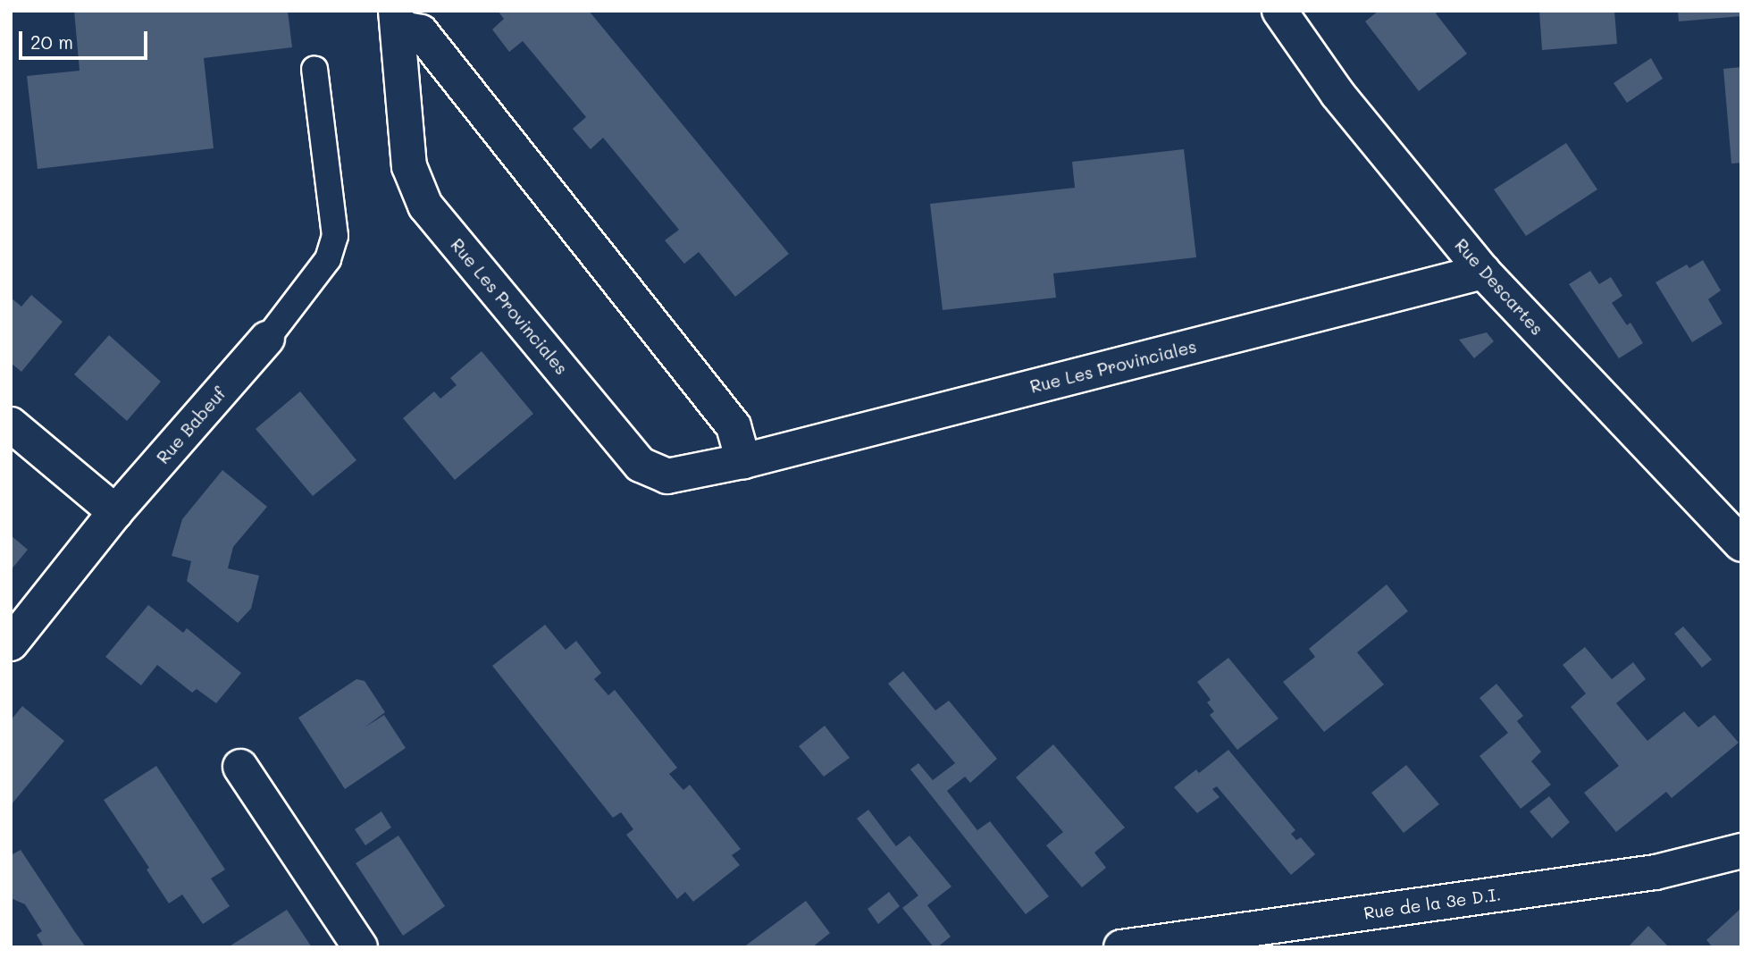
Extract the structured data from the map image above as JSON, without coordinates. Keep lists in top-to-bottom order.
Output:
{
  "streets": {
    "street": [
      "Rue Descartes",
      "Rue Les Provinciales",
      "Rue Babeuf",
      "Rue de la 3e D.I."
    ]
  },
  "crossings": [
    ["Rue Descartes", "Rue Les Provinciales"]
  ],
  "scale_bar": "20 m"
}
